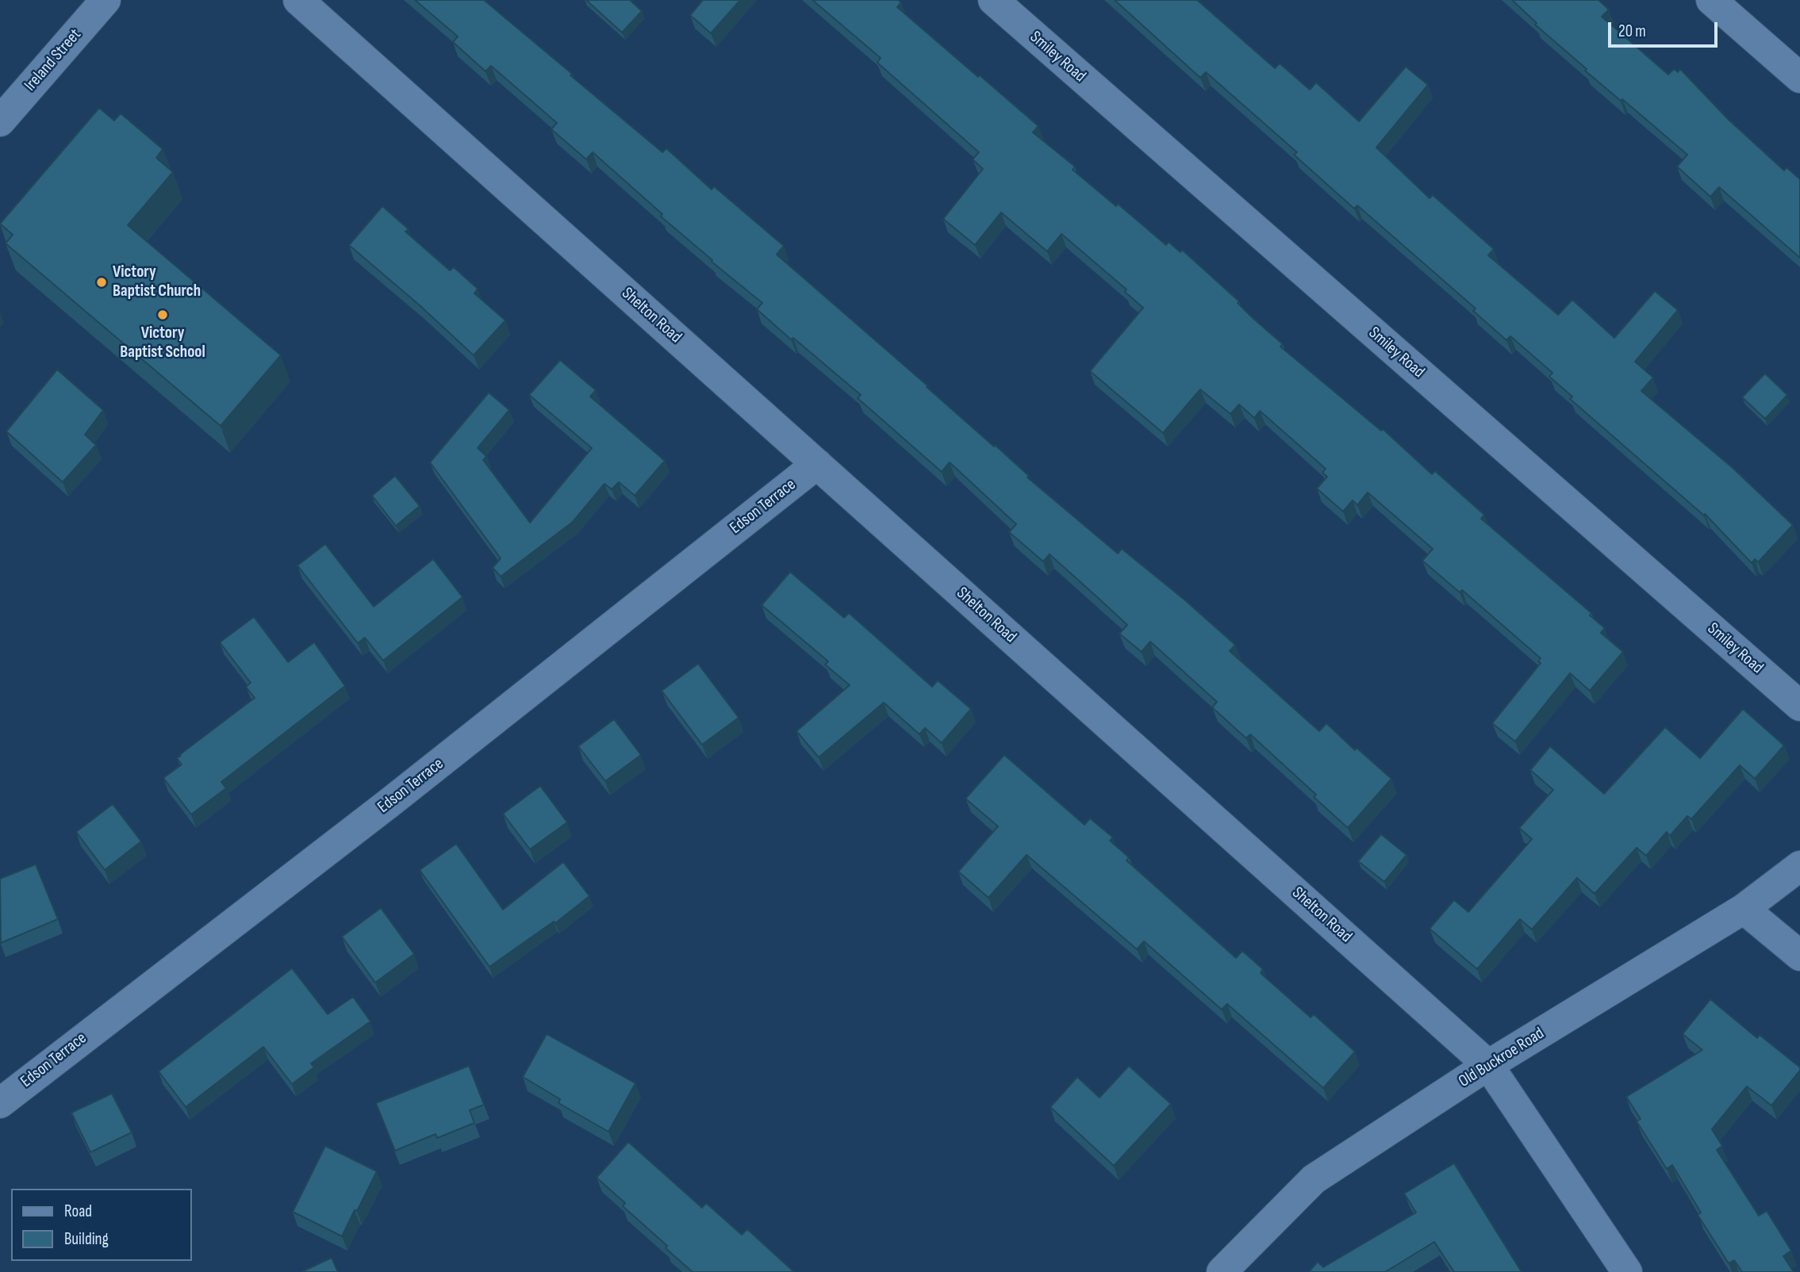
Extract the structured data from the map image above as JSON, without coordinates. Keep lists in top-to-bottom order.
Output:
{
  "streets": {
    "street": [
      "Smiley Road",
      "Ireland Street",
      "Shelton Road",
      "Edson Terrace",
      "Old Buckroe Road"
    ]
  },
  "crossings": [
    ["Shelton Road", "Edson Terrace"],
    ["Shelton Road", "Old Buckroe Road"]
  ],
  "places": ["Victory Baptist Church", "Victory Baptist School"],
  "legend": ["Road", "Building"],
  "scale_bar": "20 m"
}
